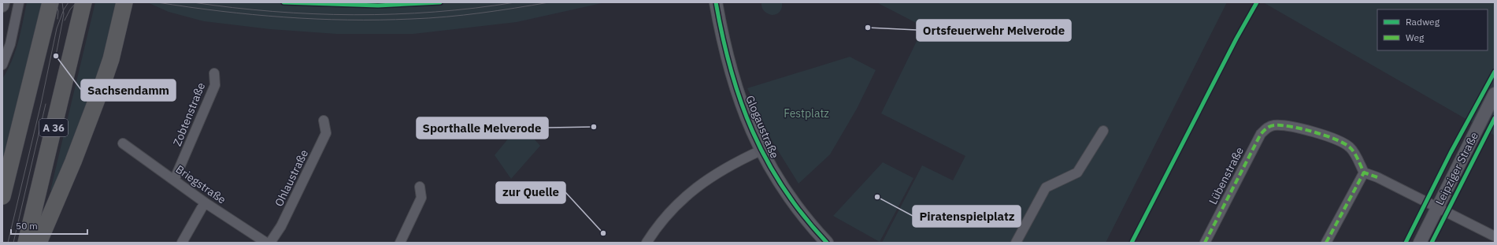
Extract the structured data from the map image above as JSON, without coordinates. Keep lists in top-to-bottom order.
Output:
{
  "streets": {
    "highway": ["A 36"],
    "street": [
      "Zobtenstraße",
      "Glogaustraße",
      "Leipziger Straße",
      "Lübenstraße",
      "Ohlaustraße",
      "Briegstraße"
    ]
  },
  "crossings": [
    ["Zobtenstraße", "Briegstraße"]
  ],
  "parks": ["Festplatz"],
  "places": [
    "Ortsfeuerwehr Melverode",
    "Sachsendamm",
    "Sporthalle Melverode",
    "Piratenspielplatz",
    "zur Quelle"
  ],
  "legend": ["Radweg", "Weg"],
  "scale_bar": "50 m"
}
